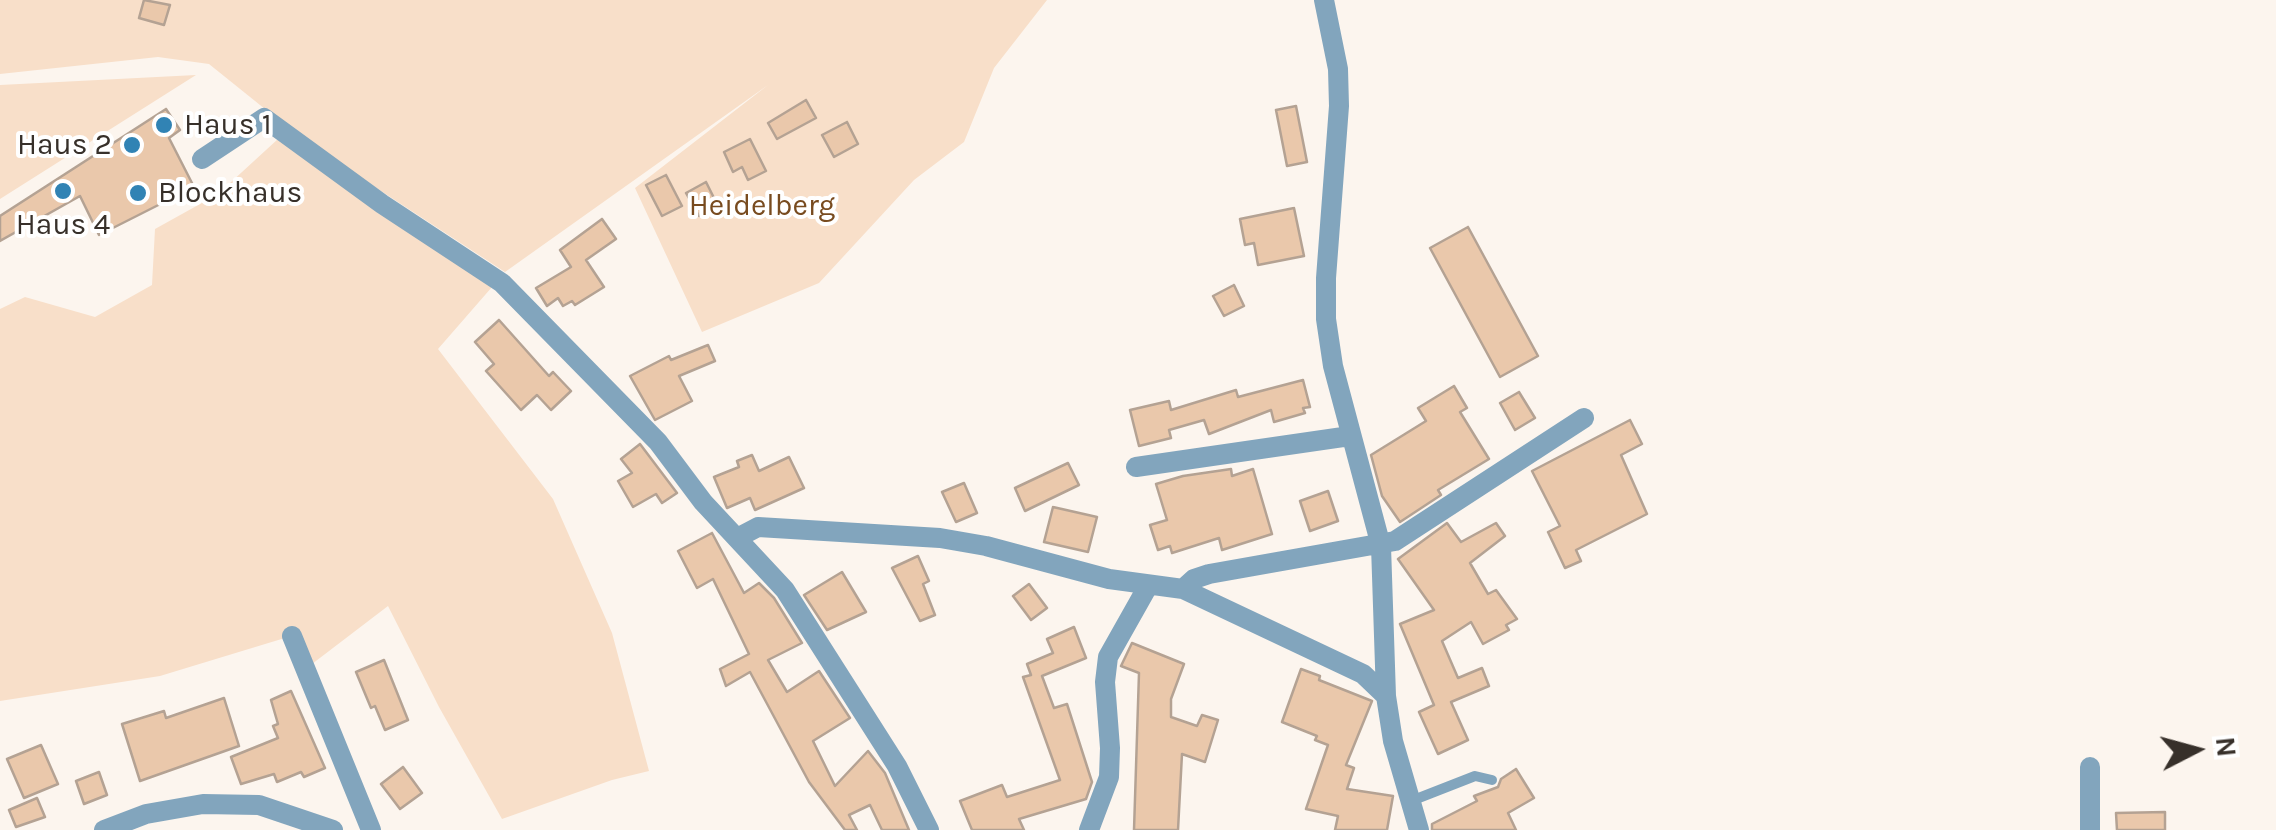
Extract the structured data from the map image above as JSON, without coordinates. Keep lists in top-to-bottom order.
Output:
{
  "parks": ["Heidelberg"],
  "places": [
    "Haus 1",
    "Haus 2",
    "Haus 4",
    "Blockhaus"
  ],
  "north": "right"
}
